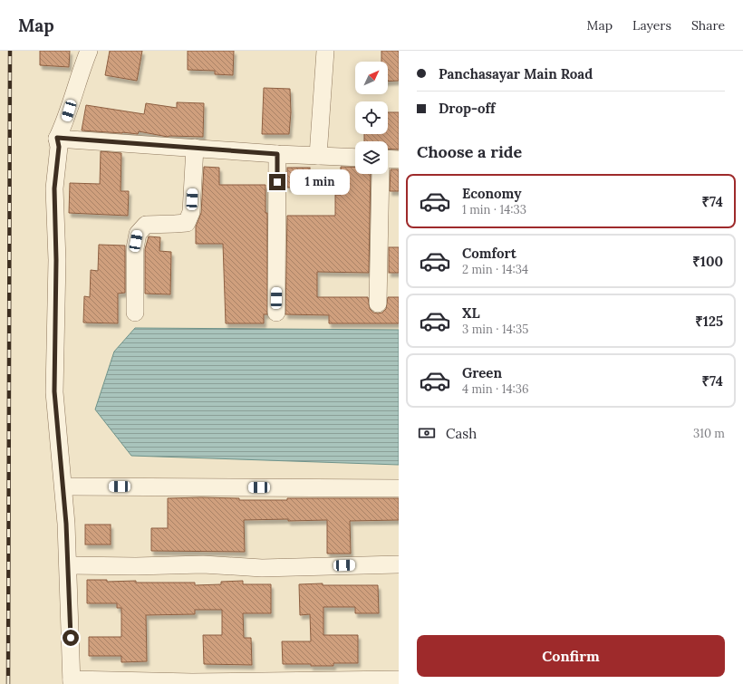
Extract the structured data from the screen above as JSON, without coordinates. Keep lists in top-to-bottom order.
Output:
{
  "north": "top right",
  "page": {
    "header": "Map",
    "nav": ["Map", "Layers", "Share"],
    "banner": ["Panchasayar Main Road", "Drop-off"],
    "heading": "Choose a ride",
    "bubble": "1 min",
    "list": [
      {
        "name": "Economy",
        "note": "1 min · 14:33",
        "value": "₹74"
      },
      {
        "name": "Comfort",
        "note": "2 min · 14:34",
        "value": "₹100"
      },
      {
        "name": "XL",
        "note": "3 min · 14:35",
        "value": "₹125"
      },
      {
        "name": "Green",
        "note": "4 min · 14:36",
        "value": "₹74"
      }
    ],
    "pay": ["Cash", "310 m"],
    "buttons": "Confirm"
  }
}
